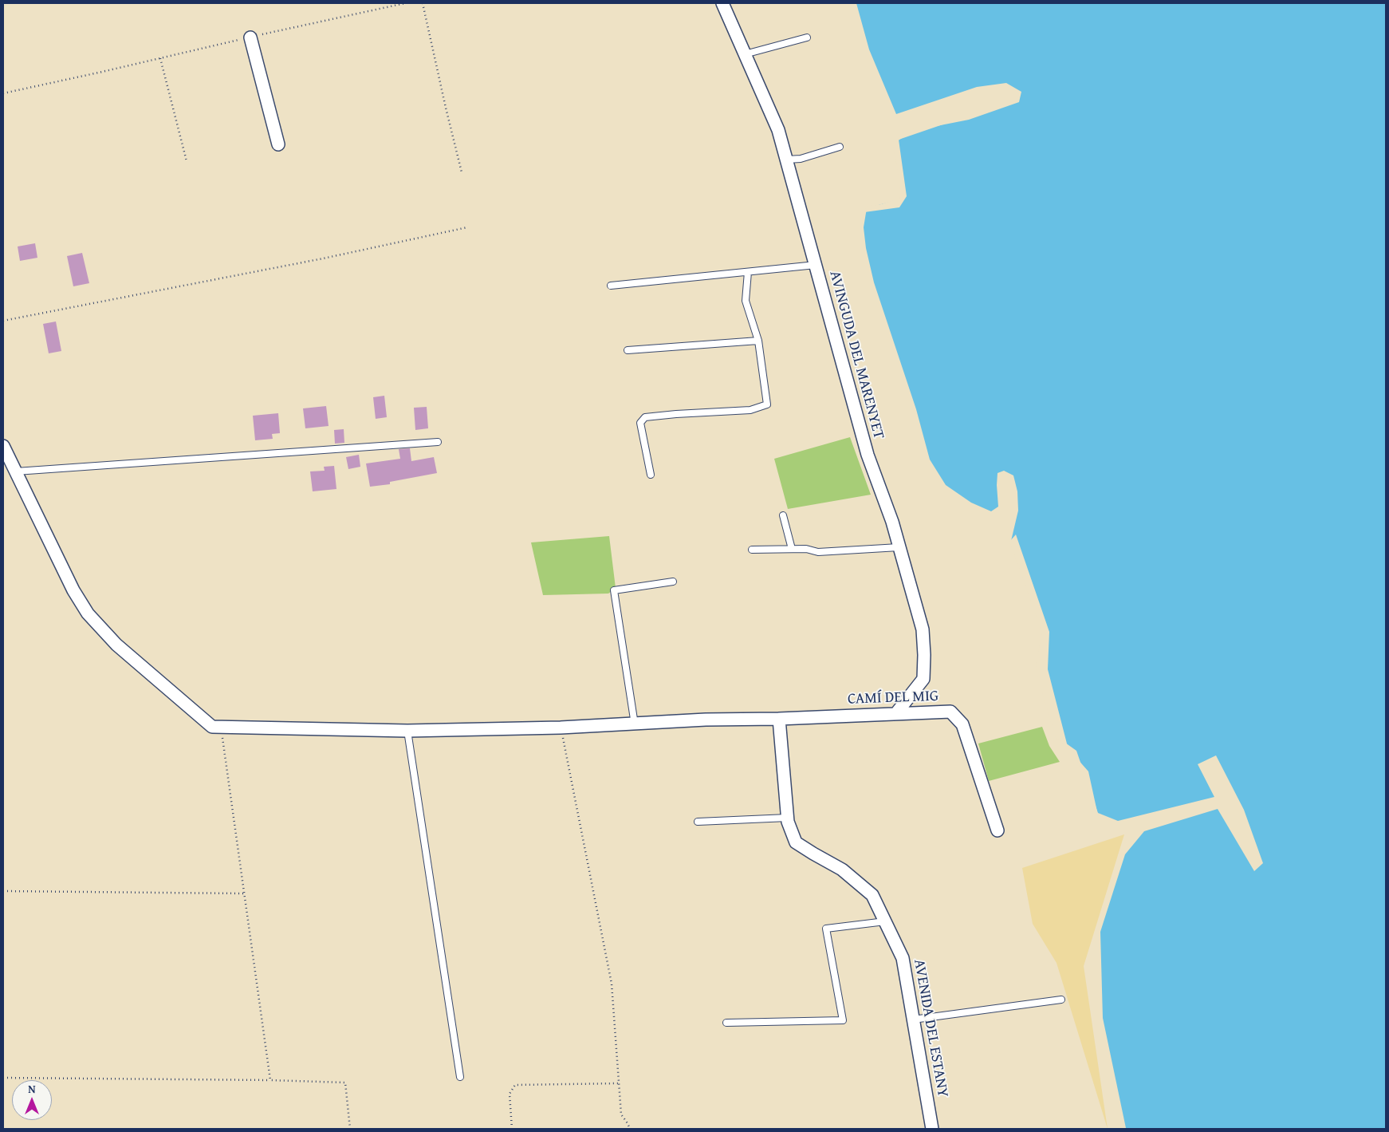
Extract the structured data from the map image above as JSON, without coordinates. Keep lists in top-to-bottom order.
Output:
{
  "streets": {
    "street": ["AVINGUDA DEL MARENYET", "CAMÍ DEL MIG", "AVENIDA DEL ESTANY"]
  },
  "crossings": [
    ["AVINGUDA DEL MARENYET", "CAMÍ DEL MIG"],
    ["CAMÍ DEL MIG", "AVENIDA DEL ESTANY"]
  ],
  "north": "top"
}
